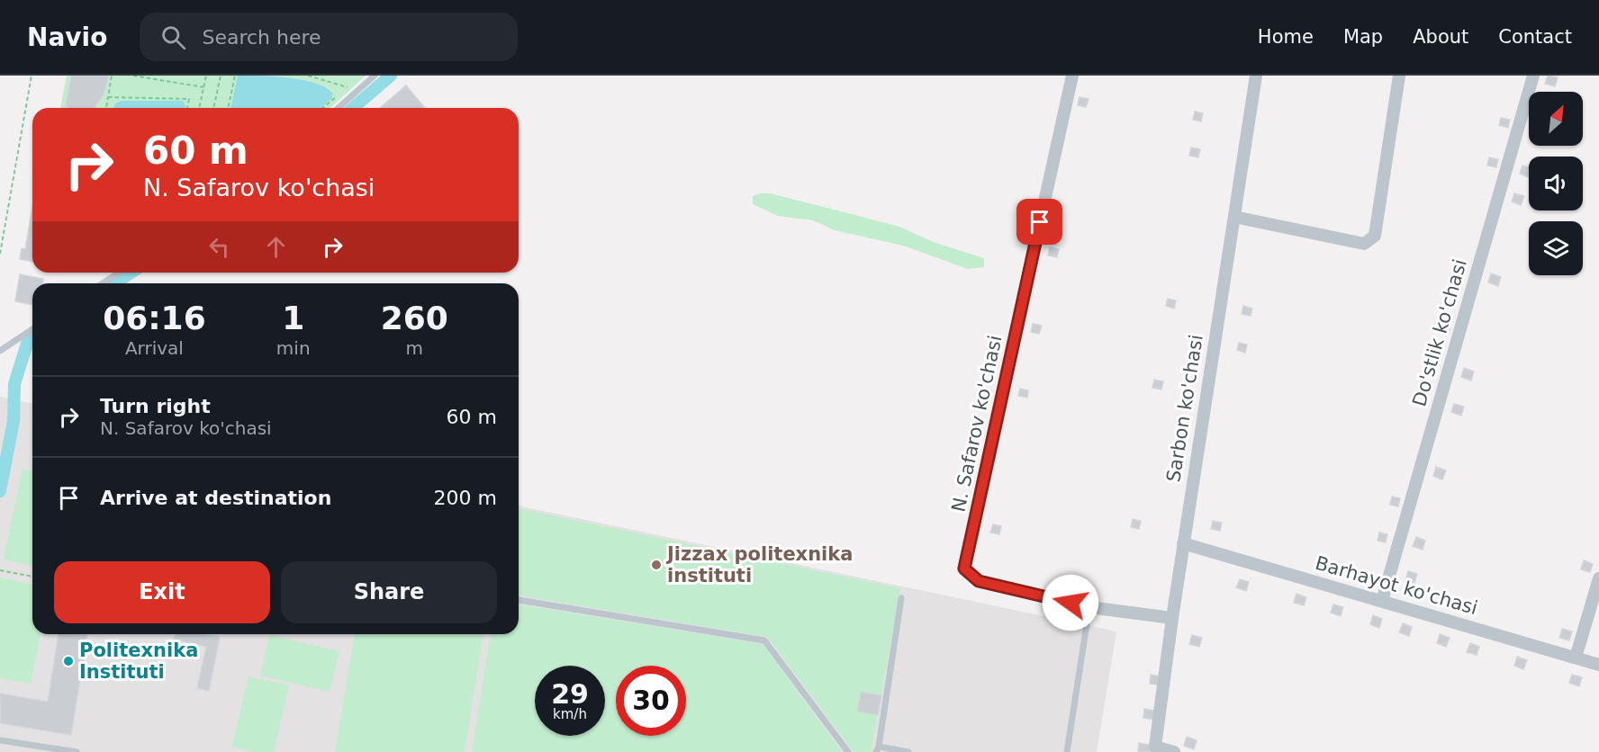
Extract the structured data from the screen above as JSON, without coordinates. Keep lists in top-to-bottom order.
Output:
{
  "streets": {
    "street": [
      "Do'stlik ko'chasi",
      "Sarbon ko'chasi",
      "N. Safarov ko'chasi",
      "Barhayot ko'chasi"
    ]
  },
  "crossings": [
    ["Do'stlik ko'chasi", "Barhayot ko'chasi"],
    ["Sarbon ko'chasi", "N. Safarov ko'chasi"],
    ["Sarbon ko'chasi", "Barhayot ko'chasi"]
  ],
  "places": ["Jizzax politexnika instituti", "Politexnika Instituti"],
  "north": "top right",
  "page": {
    "header": "Navio",
    "search": "Search here",
    "nav": [
      "Home",
      "Map",
      "About",
      "Contact"
    ],
    "turn": ["60 m", "N. Safarov ko'chasi"],
    "eta": [
      "06:16",
      "Arrival",
      "1",
      "min",
      "260",
      "m"
    ],
    "list": [
      {
        "name": "Turn right",
        "note": "N. Safarov ko'chasi",
        "value": "60 m"
      },
      {
        "name": "Arrive at destination",
        "value": "200 m"
      }
    ],
    "buttons": ["Exit", "Share"],
    "speed": "29 km/h",
    "limit": "30"
  }
}
